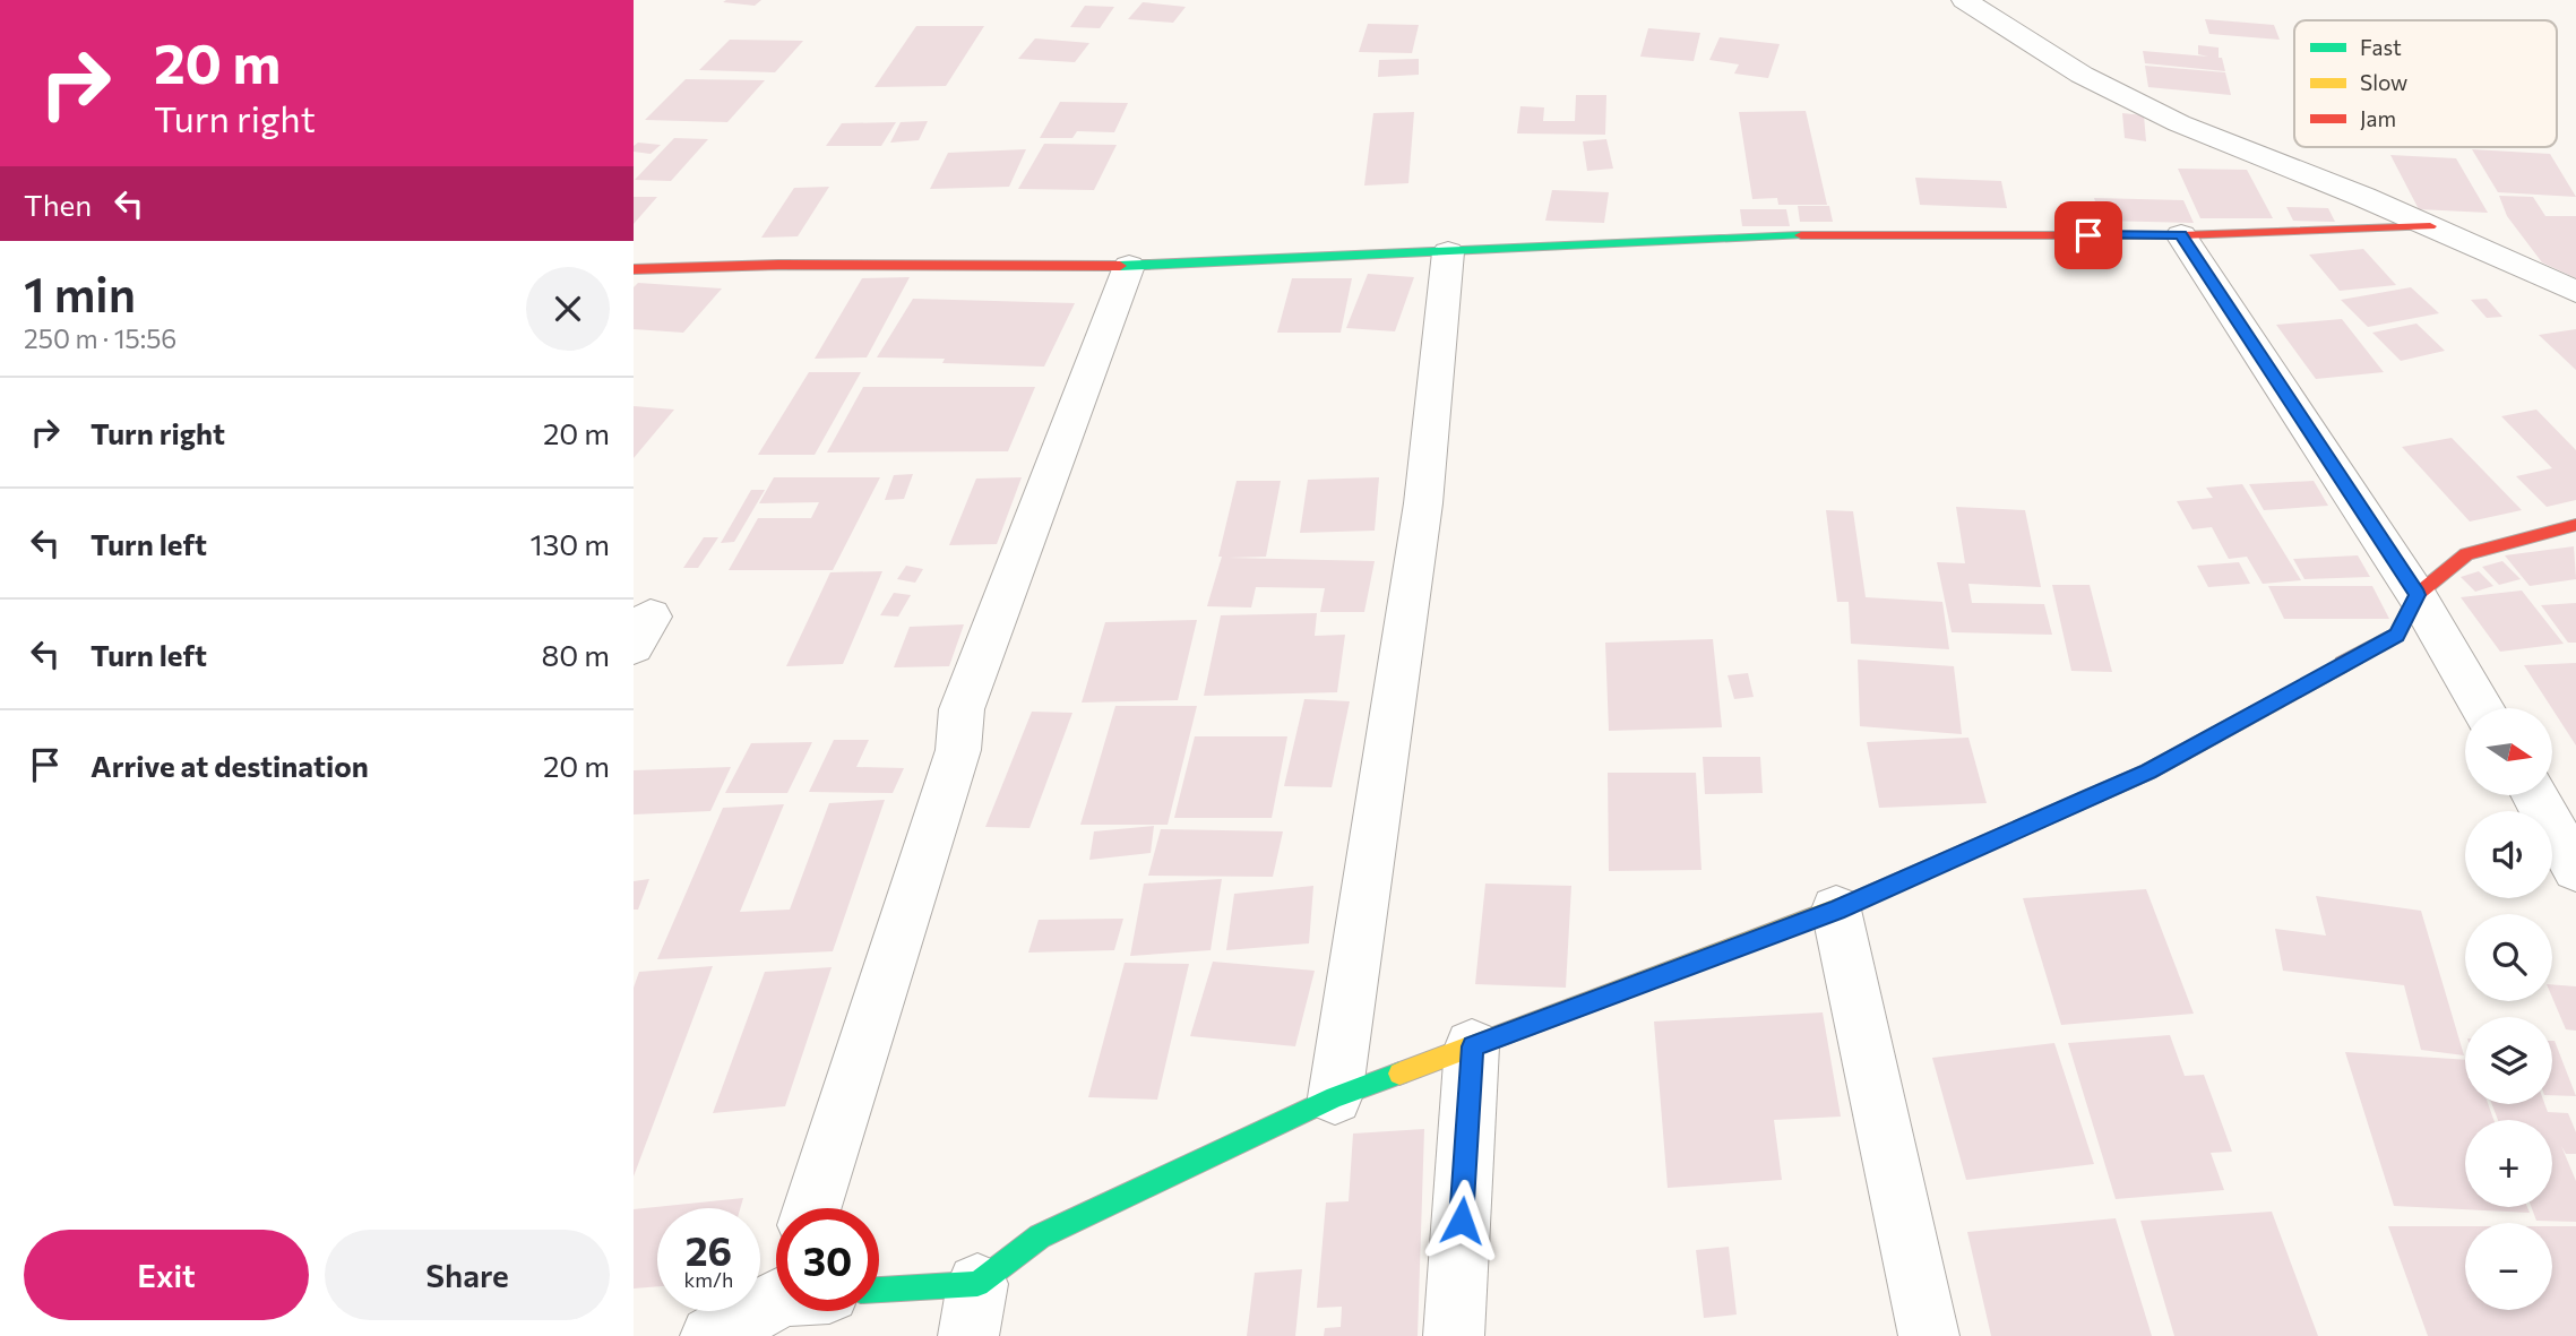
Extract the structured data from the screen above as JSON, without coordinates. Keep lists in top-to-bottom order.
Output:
{
  "legend": ["Fast", "Slow", "Jam"],
  "north": "right",
  "page": {
    "turn": ["20 m", "Turn right"],
    "then": "Then",
    "heading": ["1 min", "250 m · 15:56"],
    "list": [
      {
        "name": "Turn right",
        "value": "20 m"
      },
      {
        "name": "Turn left",
        "value": "130 m"
      },
      {
        "name": "Turn left",
        "value": "80 m"
      },
      {
        "name": "Arrive at destination",
        "value": "20 m"
      }
    ],
    "map_buttons": ["+", "−"],
    "speed": "26 km/h",
    "limit": "30",
    "buttons": ["Exit", "Share"]
  }
}
